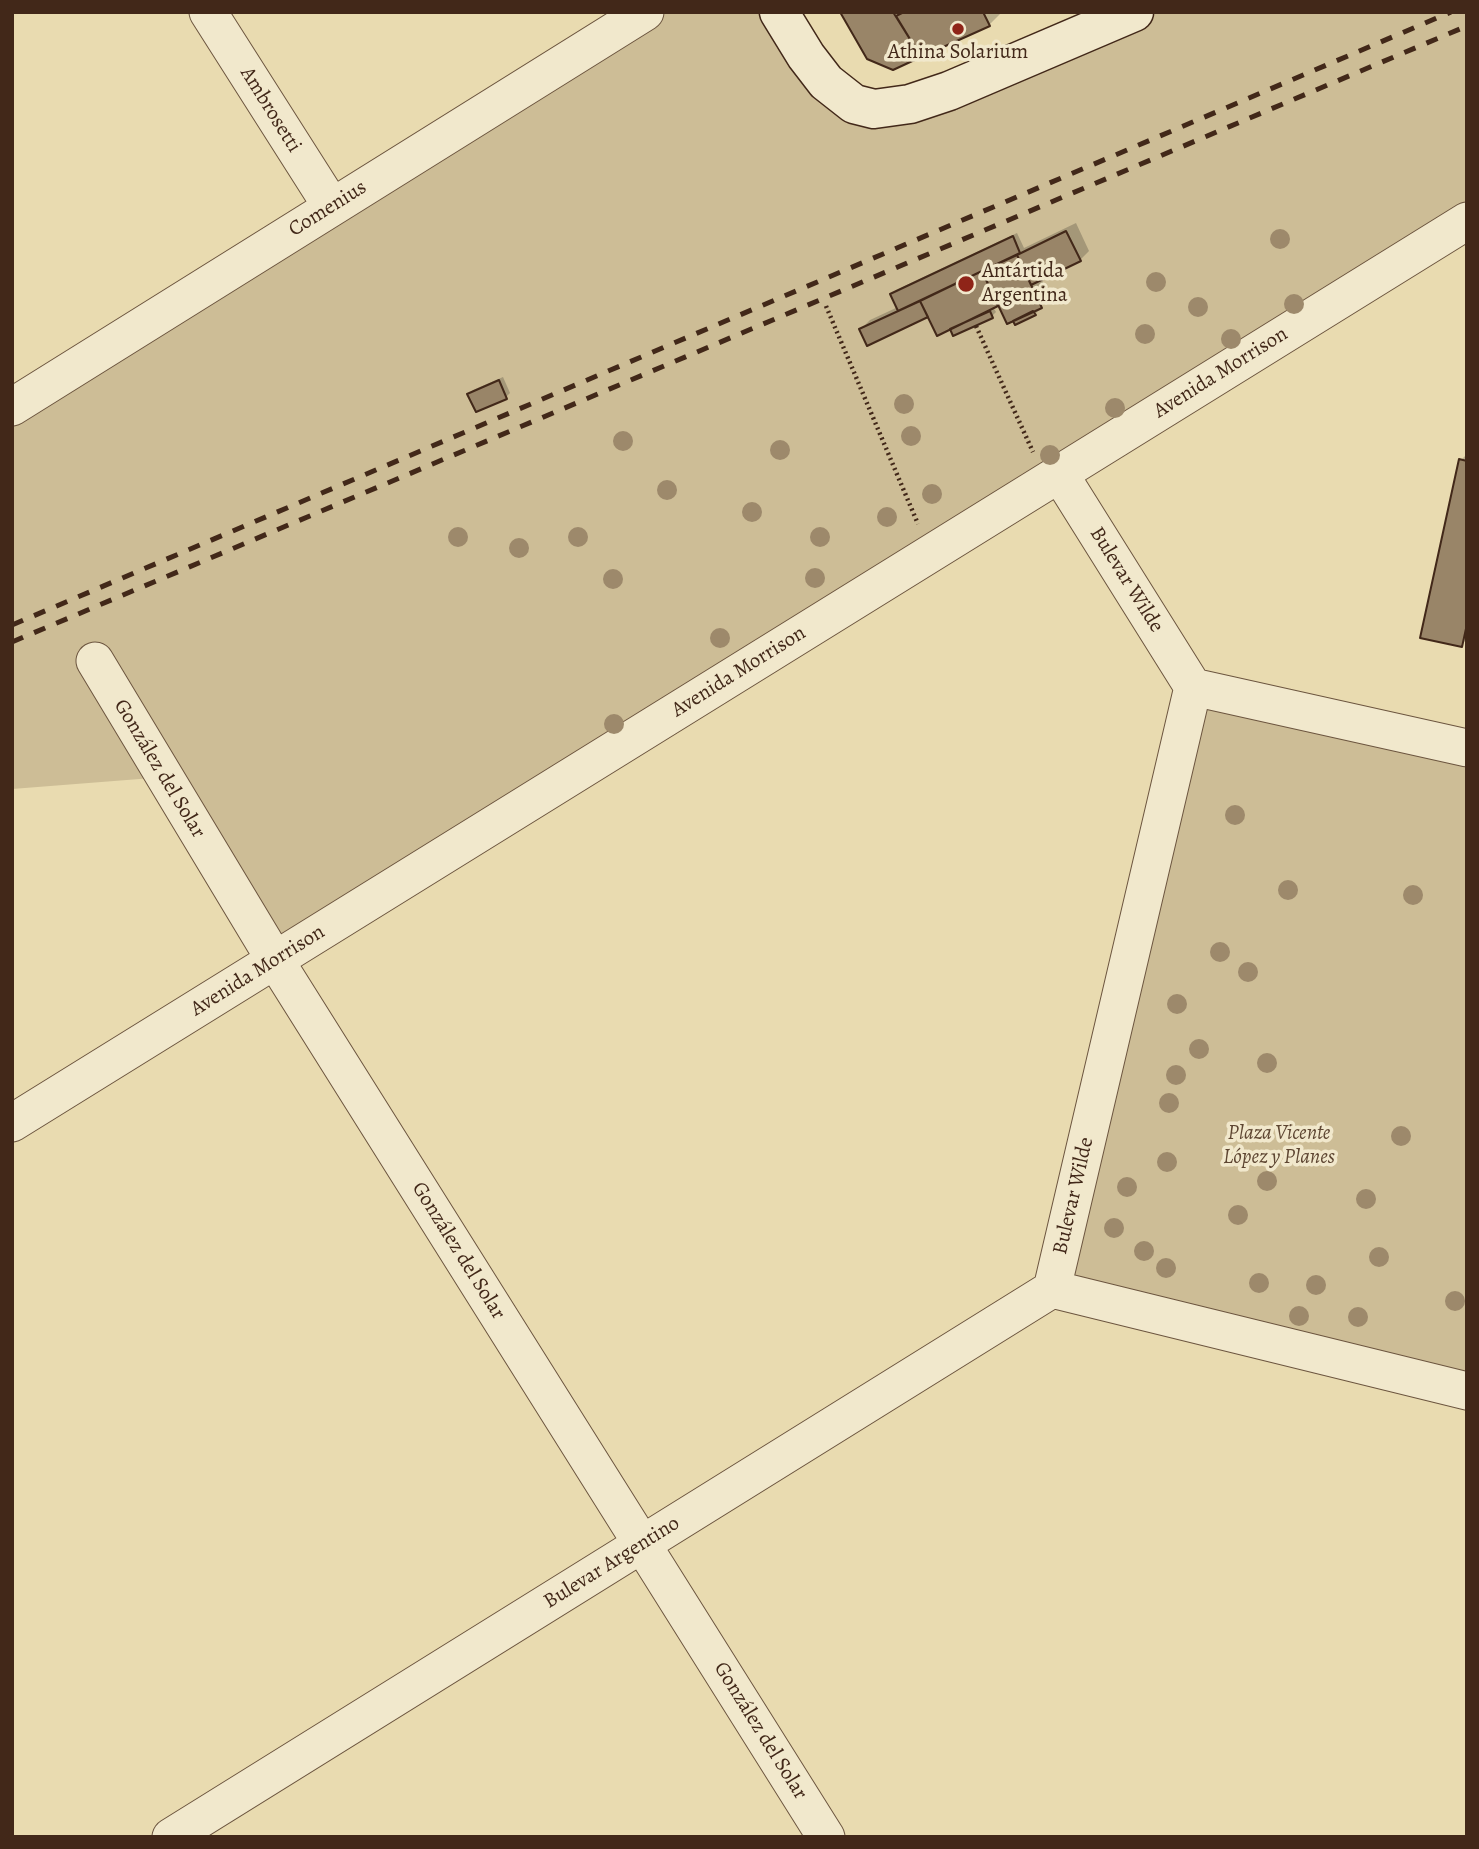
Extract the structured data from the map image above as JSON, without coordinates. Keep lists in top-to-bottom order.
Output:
{
  "streets": {
    "street": [
      "Ambrosetti",
      "Comenius",
      "Avenida Morrison",
      "Bulevar Wilde",
      "González del Solar",
      "Bulevar Argentino"
    ]
  },
  "crossings": [
    ["Ambrosetti", "Comenius"],
    ["Avenida Morrison", "Bulevar Wilde"],
    ["Avenida Morrison", "González del Solar"],
    ["Bulevar Wilde", "Bulevar Argentino"],
    ["González del Solar", "Bulevar Argentino"]
  ],
  "parks": ["Plaza Vicente López y Planes"],
  "places": ["Athina Solarium", "Antártida Argentina"]
}
